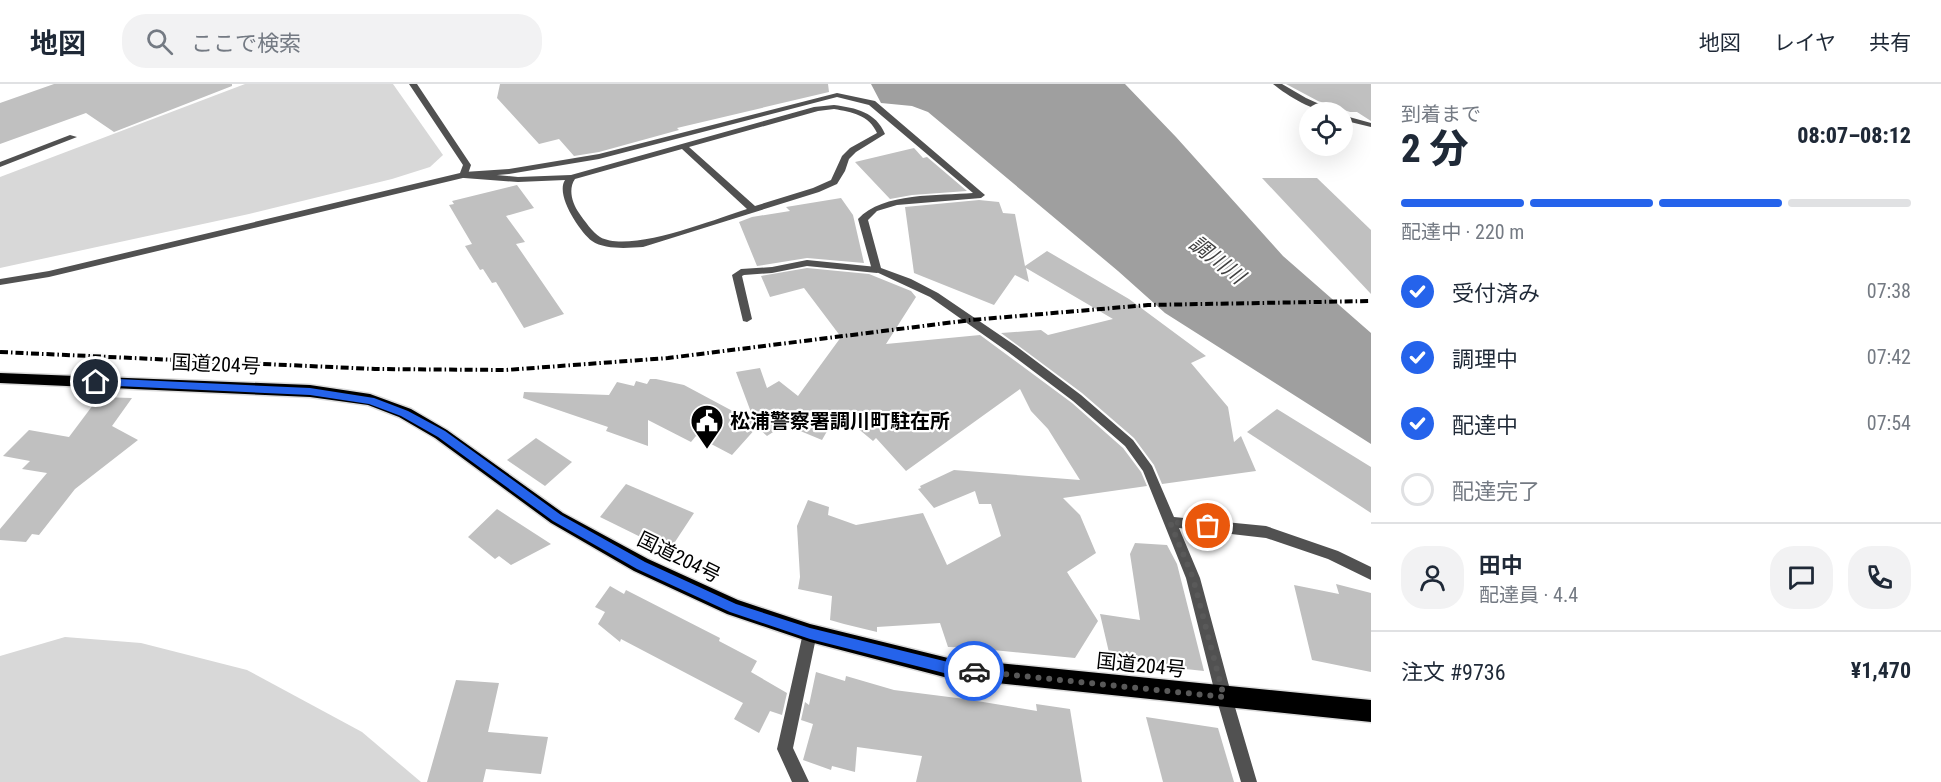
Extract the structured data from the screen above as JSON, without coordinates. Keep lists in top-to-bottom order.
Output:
{
  "streets": {
    "highway": ["国道204号"]
  },
  "water": ["調川川"],
  "places": {
    "public building": ["松浦警察署調川町駐在所"]
  },
  "page": {
    "header": "地図",
    "search": "ここで検索",
    "nav": ["地図", "レイヤ", "共有"],
    "heading": ["2 分", "到着まで", "08:07–08:12"],
    "panel": [
      "田中",
      "配達員 · 4.4",
      "注文 #9736",
      "¥1,470"
    ],
    "bar": "配達中 · 220 m",
    "list": [
      ["受付済み", "07:38"],
      ["調理中", "07:42"],
      ["配達中", "07:54"],
      "配達完了"
    ]
  }
}
